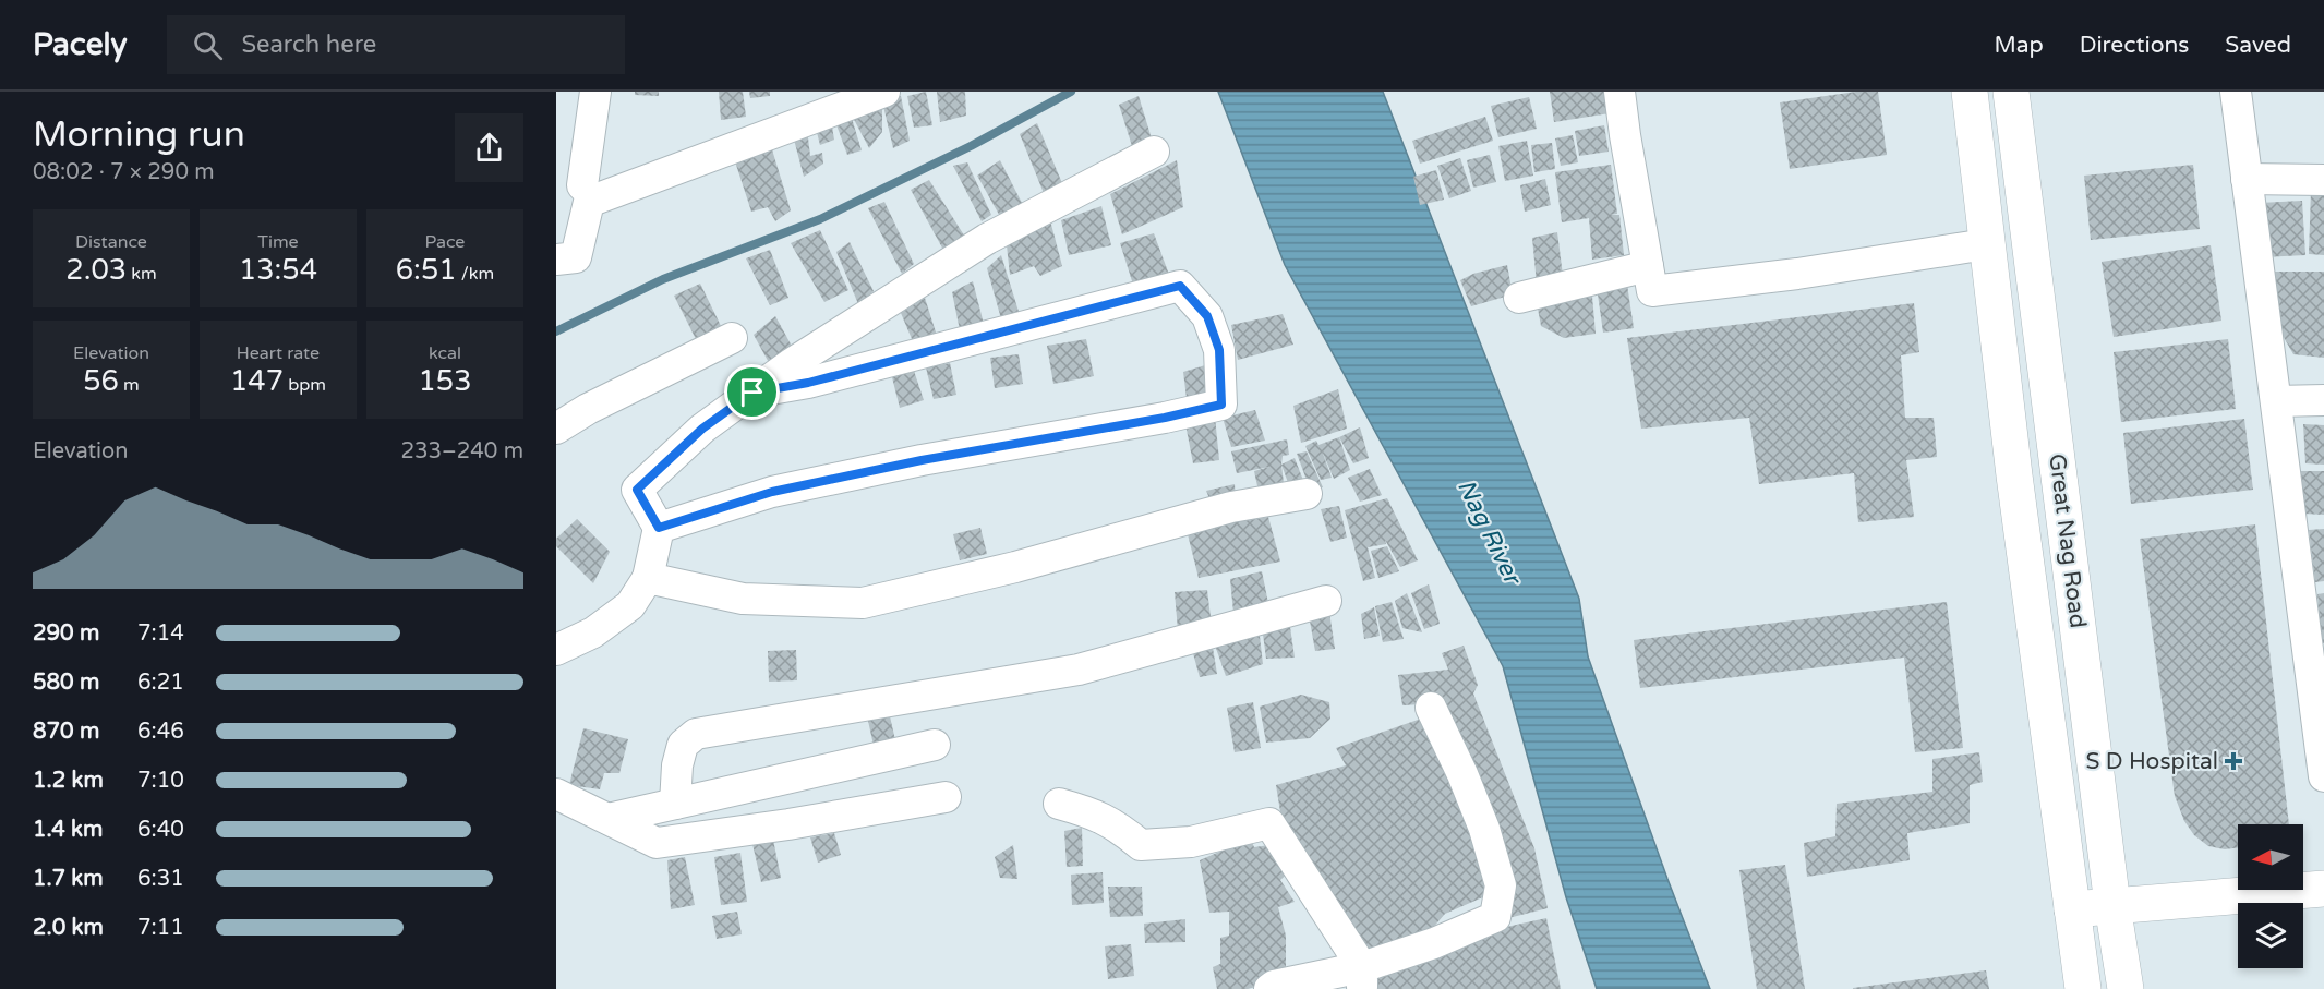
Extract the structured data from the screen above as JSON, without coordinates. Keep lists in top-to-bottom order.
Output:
{
  "streets": {
    "main road": ["Great Nag Road"]
  },
  "water": ["Nag River"],
  "places": {
    "health": ["S D Hospital"]
  },
  "north": "left",
  "page": {
    "header": "Pacely",
    "search": "Search here",
    "nav": ["Map", "Directions", "Saved"],
    "heading": ["Morning run", "08:02 · 7 × 290 m"],
    "stats": [
      ["Distance", "2.03 km"],
      ["Time", "13:54"],
      ["Pace", "6:51 /km"],
      ["Elevation", "56 m"],
      ["Heart rate", "147 bpm"],
      ["kcal", "153"]
    ],
    "chart": ["Elevation", "233–240 m"],
    "list": [
      {
        "name": "290 m",
        "note": "7:14"
      },
      {
        "name": "580 m",
        "note": "6:21"
      },
      {
        "name": "870 m",
        "note": "6:46"
      },
      {
        "name": "1.2 km",
        "note": "7:10"
      },
      {
        "name": "1.4 km",
        "note": "6:40"
      },
      {
        "name": "1.7 km",
        "note": "6:31"
      },
      {
        "name": "2.0 km",
        "note": "7:11"
      }
    ]
  }
}
